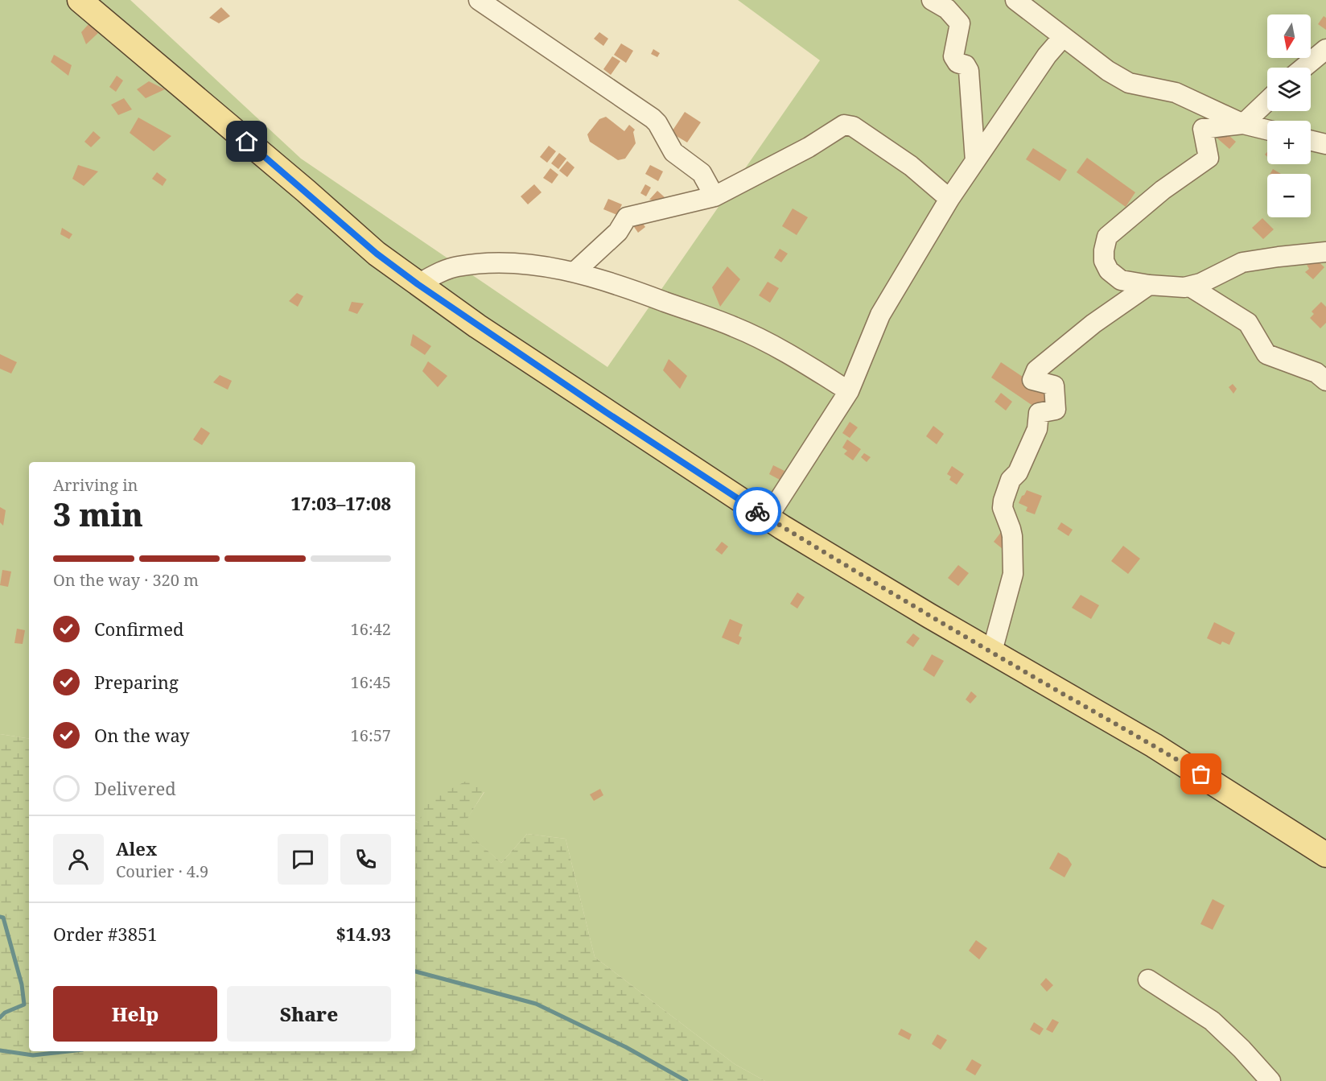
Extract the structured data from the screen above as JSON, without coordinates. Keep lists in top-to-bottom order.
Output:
{
  "north": "bottom",
  "page": {
    "map_buttons": ["+", "−"],
    "heading": ["3 min", "Arriving in", "17:03–17:08"],
    "panel": [
      "Alex",
      "Courier · 4.9",
      "Order #3851",
      "$14.93"
    ],
    "bar": "On the way · 320 m",
    "list": [
      ["Confirmed", "16:42"],
      ["Preparing", "16:45"],
      ["On the way", "16:57"],
      "Delivered"
    ],
    "buttons": ["Help", "Share"]
  }
}
